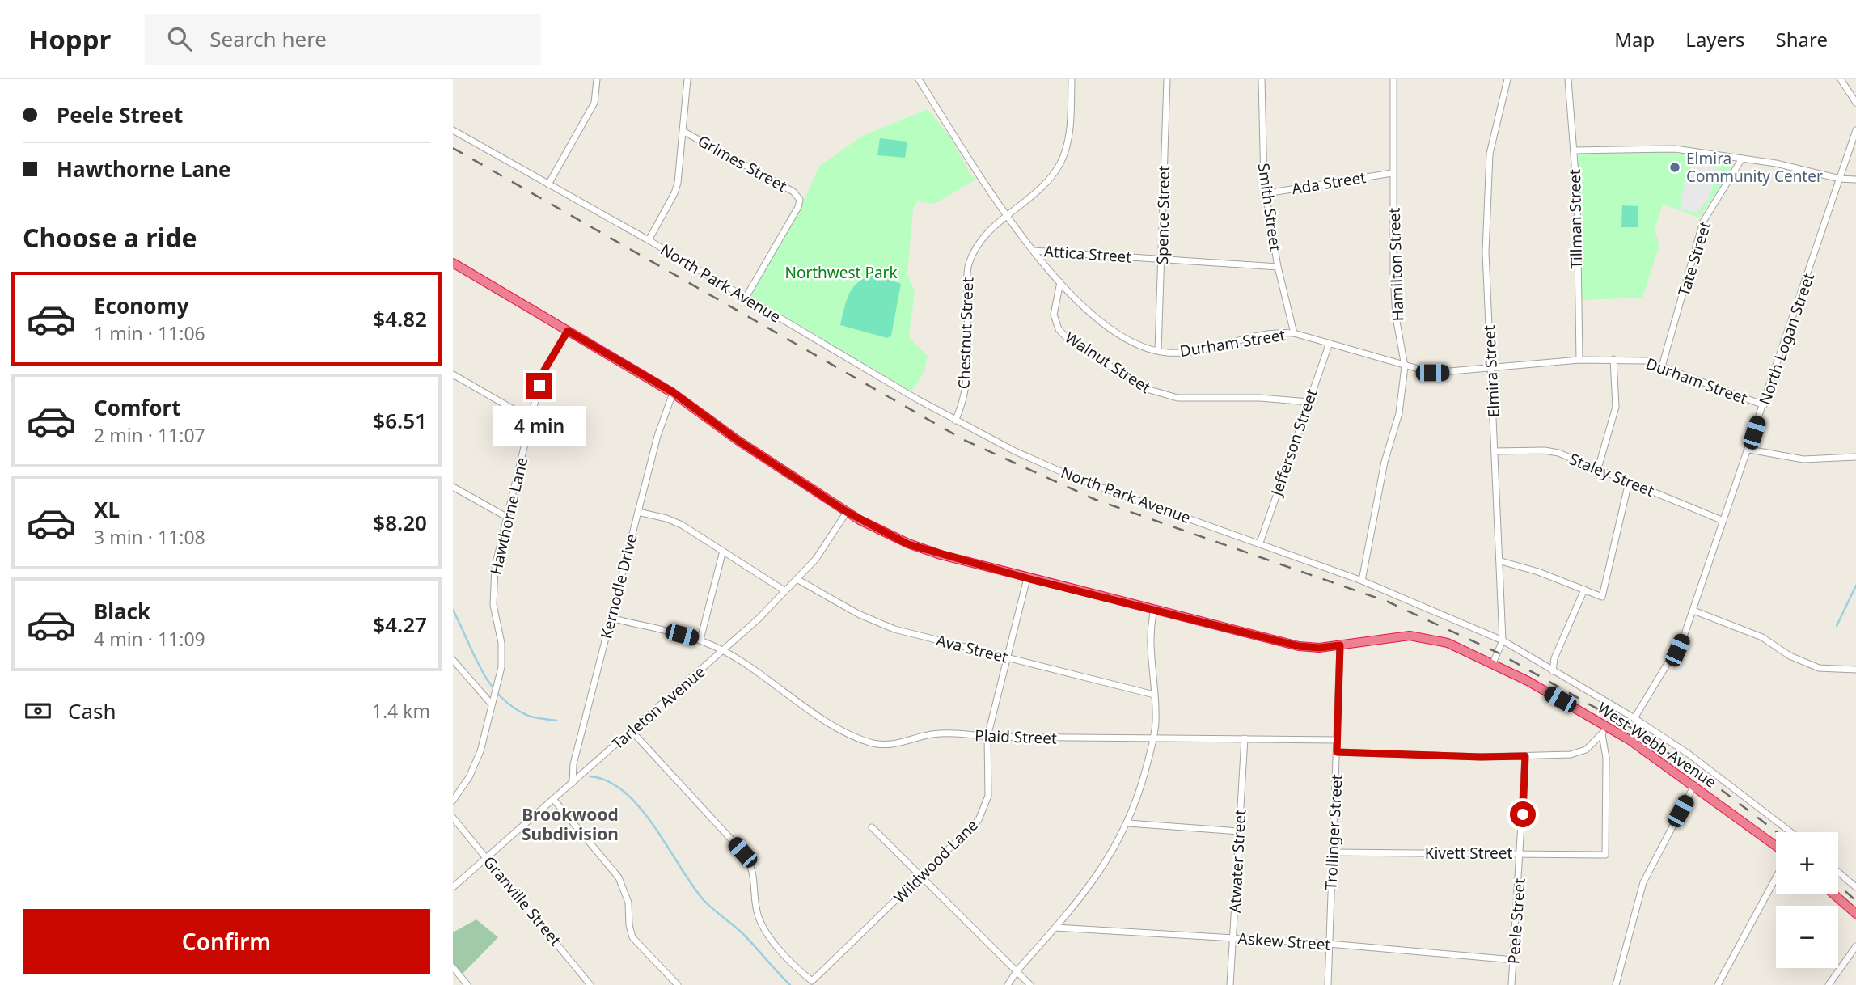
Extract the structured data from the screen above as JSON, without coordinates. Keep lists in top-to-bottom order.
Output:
{
  "streets": {
    "highway": ["West Webb Avenue"],
    "street": [
      "Grimes Street",
      "Ada Street",
      "Smith Street",
      "Spence Street",
      "Tillman Street",
      "Attica Street",
      "Tate Street",
      "Hamilton Street",
      "North Park Avenue",
      "Chestnut Street",
      "North Logan Street",
      "Durham Street",
      "Walnut Street",
      "Elmira Street",
      "Jefferson Street",
      "Staley Street",
      "Hawthorne Lane",
      "Kernodle Drive",
      "Ava Street",
      "Tarleton Avenue",
      "Plaid Street",
      "Trollinger Street",
      "Kivett Street",
      "Wildwood Lane",
      "Atwater Street",
      "Granville Street",
      "Peele Street",
      "Askew Street"
    ]
  },
  "crossings": [
    ["Grimes Street", "North Park Avenue"],
    ["Ada Street", "Smith Street"],
    ["Ada Street", "Hamilton Street"],
    ["Smith Street", "Attica Street"],
    ["Smith Street", "Durham Street"],
    ["Spence Street", "Attica Street"],
    ["Spence Street", "Durham Street"],
    ["Tillman Street", "Durham Street"],
    ["Attica Street", "Durham Street"],
    ["Tate Street", "Durham Street"],
    ["Hamilton Street", "North Park Avenue"],
    ["Hamilton Street", "Durham Street"],
    ["North Park Avenue", "Chestnut Street"],
    ["North Park Avenue", "North Logan Street"],
    ["North Park Avenue", "Elmira Street"],
    ["North Park Avenue", "Jefferson Street"],
    ["Chestnut Street", "Durham Street"],
    ["North Logan Street", "Durham Street"],
    ["North Logan Street", "Staley Street"],
    ["Durham Street", "Walnut Street"],
    ["Durham Street", "Elmira Street"],
    ["Durham Street", "Jefferson Street"],
    ["Walnut Street", "Jefferson Street"],
    ["Elmira Street", "Staley Street"],
    ["Elmira Street", "West Webb Avenue"],
    ["Hawthorne Lane", "West Webb Avenue"],
    ["Kernodle Drive", "Tarleton Avenue"],
    ["Kernodle Drive", "Plaid Street"],
    ["Kernodle Drive", "West Webb Avenue"],
    ["Ava Street", "Tarleton Avenue"],
    ["Ava Street", "Wildwood Lane"],
    ["Tarleton Avenue", "Plaid Street"],
    ["Tarleton Avenue", "West Webb Avenue"],
    ["Tarleton Avenue", "Wildwood Lane"],
    ["Tarleton Avenue", "Granville Street"],
    ["Plaid Street", "Trollinger Street"],
    ["Plaid Street", "Wildwood Lane"],
    ["Plaid Street", "Atwater Street"],
    ["West Webb Avenue", "Trollinger Street"],
    ["West Webb Avenue", "Wildwood Lane"],
    ["Trollinger Street", "Kivett Street"],
    ["Trollinger Street", "Askew Street"],
    ["Kivett Street", "Peele Street"],
    ["Atwater Street", "Askew Street"],
    ["Peele Street", "Askew Street"]
  ],
  "districts": ["Brookwood Subdivision"],
  "parks": ["Northwest Park"],
  "places": ["Elmira Community Center"],
  "page": {
    "header": "Hoppr",
    "search": "Search here",
    "nav": ["Map", "Layers", "Share"],
    "banner": ["Peele Street", "Hawthorne Lane"],
    "heading": "Choose a ride",
    "list": [
      {
        "name": "Economy",
        "note": "1 min · 11:06",
        "value": "$4.82"
      },
      {
        "name": "Comfort",
        "note": "2 min · 11:07",
        "value": "$6.51"
      },
      {
        "name": "XL",
        "note": "3 min · 11:08",
        "value": "$8.20"
      },
      {
        "name": "Black",
        "note": "4 min · 11:09",
        "value": "$4.27"
      }
    ],
    "bubble": "4 min",
    "pay": ["Cash", "1.4 km"],
    "map_buttons": ["+", "−"],
    "buttons": "Confirm"
  }
}
